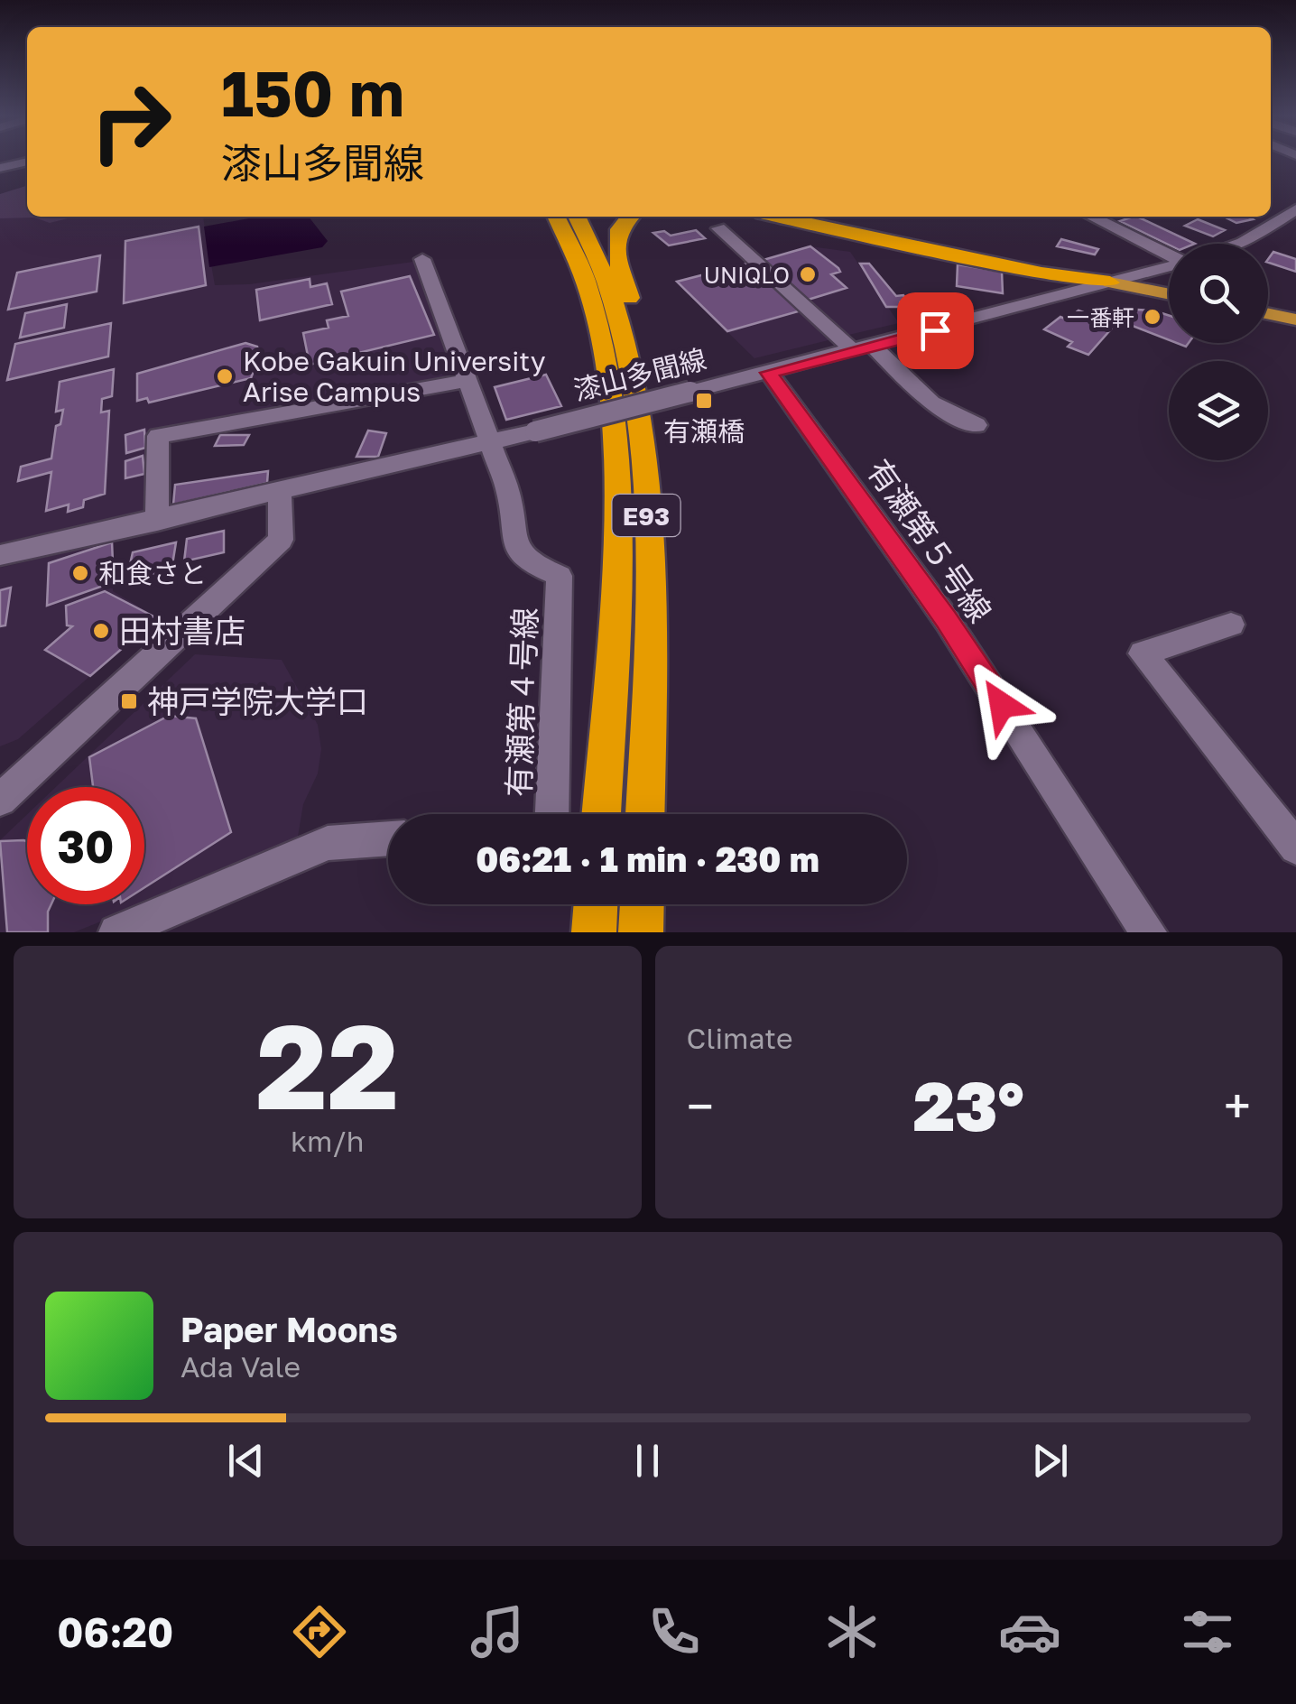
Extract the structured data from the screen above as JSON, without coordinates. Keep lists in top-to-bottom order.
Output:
{
  "streets": {
    "highway": ["E93"],
    "street": ["漆山多聞線", "有瀬第５号線", "有瀬第４号線"]
  },
  "crossings": [
    ["漆山多聞線", "有瀬第５号線"],
    ["漆山多聞線", "有瀬第４号線"]
  ],
  "places": {
    "other": [
      "UNIQLO",
      "一番軒",
      "Kobe Gakuin University Arise Campus",
      "和食さと",
      "田村書店"
    ],
    "transit": ["有瀬橋", "神戸学院大学口"]
  },
  "page": {
    "turn": ["150 m", "漆山多聞線"],
    "limit": "30",
    "trip": "06:21 · 1 min · 230 m",
    "tile": [
      ["22", "km/h"],
      "Climate"
    ],
    "heat": ["−", "23°", "+"],
    "song": ["Paper Moons", "Ada Vale"],
    "tabs": "06:20"
  }
}
